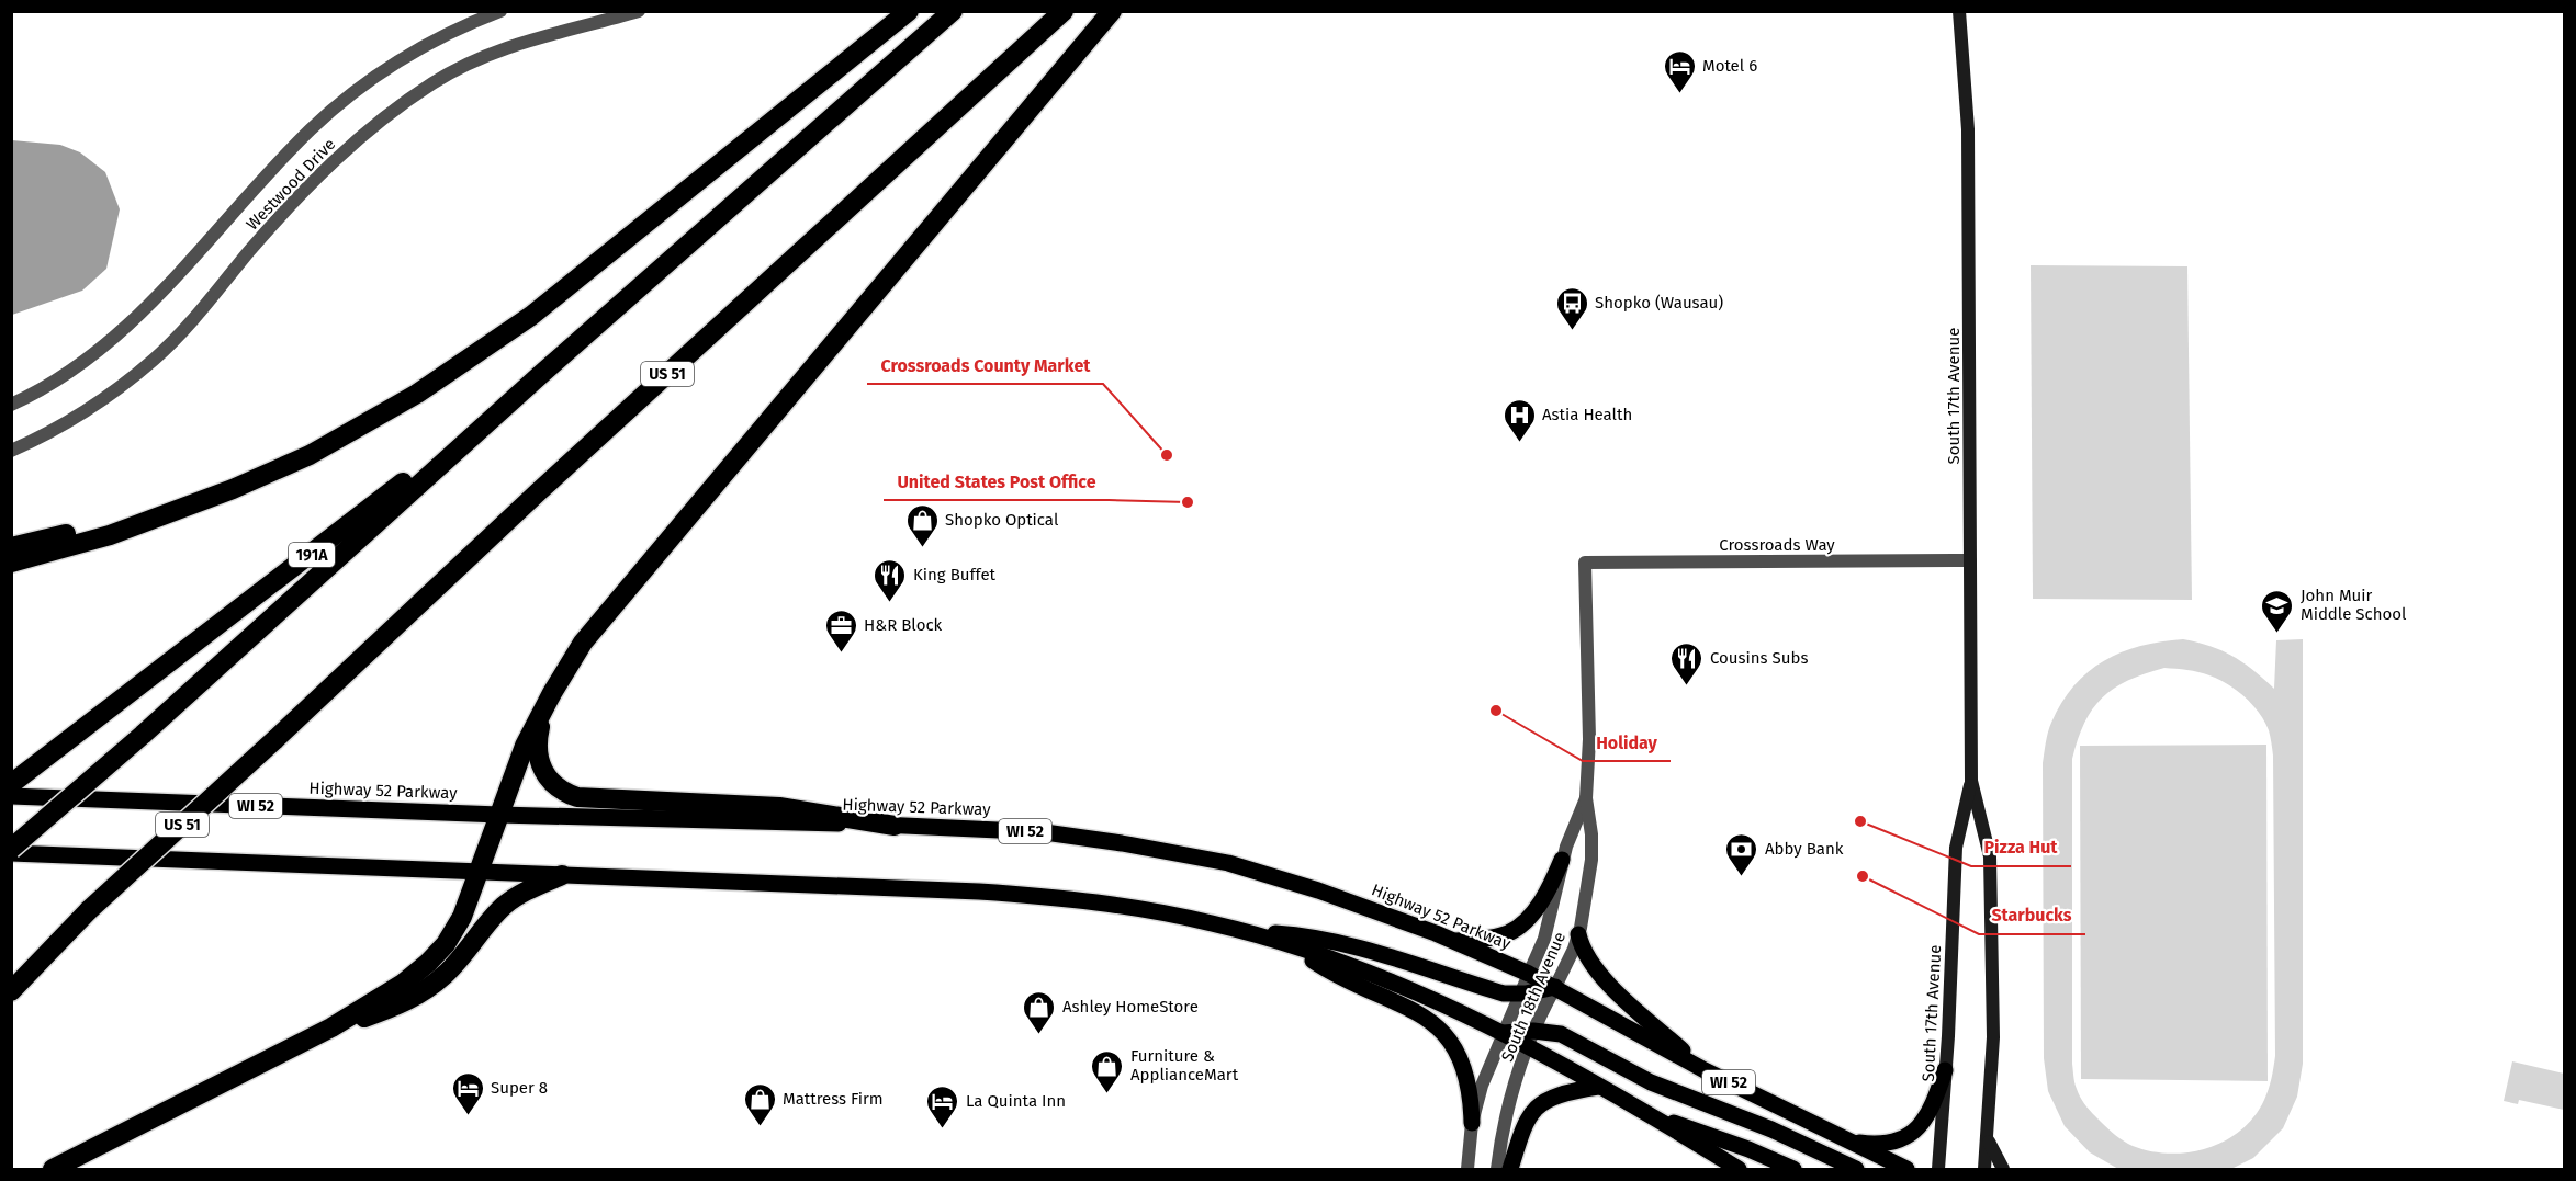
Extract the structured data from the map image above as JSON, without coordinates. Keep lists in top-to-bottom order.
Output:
{
  "streets": {
    "highway": ["US 51", "191A"],
    "main road": ["South 17th Avenue", "Highway 52 Parkway", "WI 52"],
    "street": ["Westwood Drive", "Crossroads Way", "South 18th Avenue"]
  },
  "crossings": [
    ["South 17th Avenue", "Crossroads Way"],
    ["Crossroads Way", "South 18th Avenue"],
    ["Highway 52 Parkway", "South 18th Avenue"]
  ],
  "places": {
    "hotel": ["Motel 6", "Super 8", "La Quinta Inn"],
    "bus stop": ["Shopko (Wausau)"],
    "hospital": ["Astia Health"],
    "other": [
      "Crossroads County Market",
      "United States Post Office",
      "Holiday",
      "Pizza Hut",
      "Starbucks"
    ],
    "shop": [
      "Shopko Optical",
      "Ashley HomeStore",
      "Furniture & ApplianceMart",
      "Mattress Firm"
    ],
    "restaurant": ["King Buffet", "Cousins Subs"],
    "school or university": ["John Muir Middle School"],
    "office": ["H&R Block"],
    "bank": ["Abby Bank"]
  }
}
